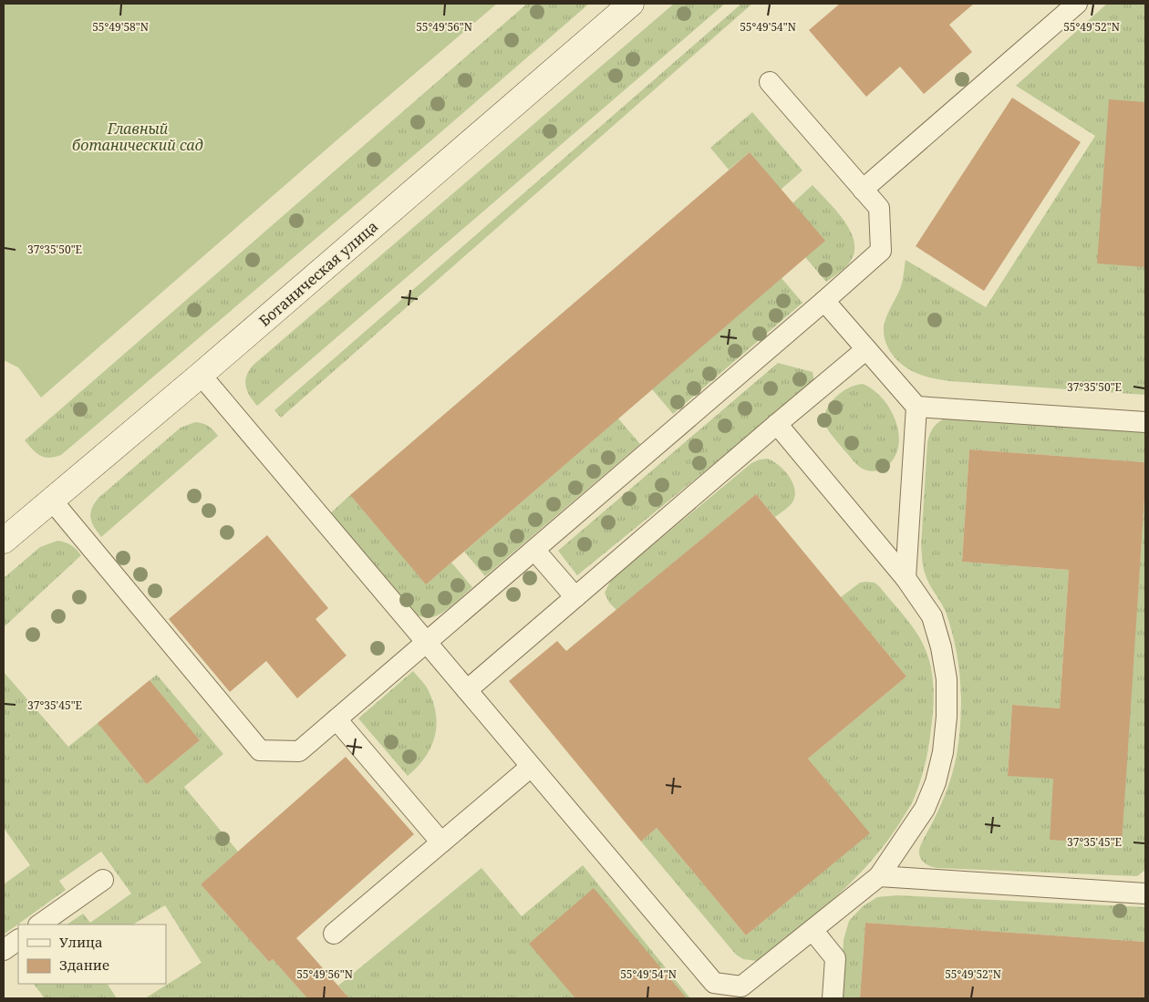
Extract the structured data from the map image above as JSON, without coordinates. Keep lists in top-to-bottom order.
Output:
{
  "streets": {
    "main road": ["Ботаническая улица"]
  },
  "parks": ["Главный ботанический сад"],
  "legend": ["Улица", "Здание"],
  "coordinates": [
    "55°49'58\"N",
    "55°49'56\"N",
    "55°49'54\"N",
    "55°49'52\"N",
    "37°35'50\"E",
    "37°35'45\"E"
  ]
}
